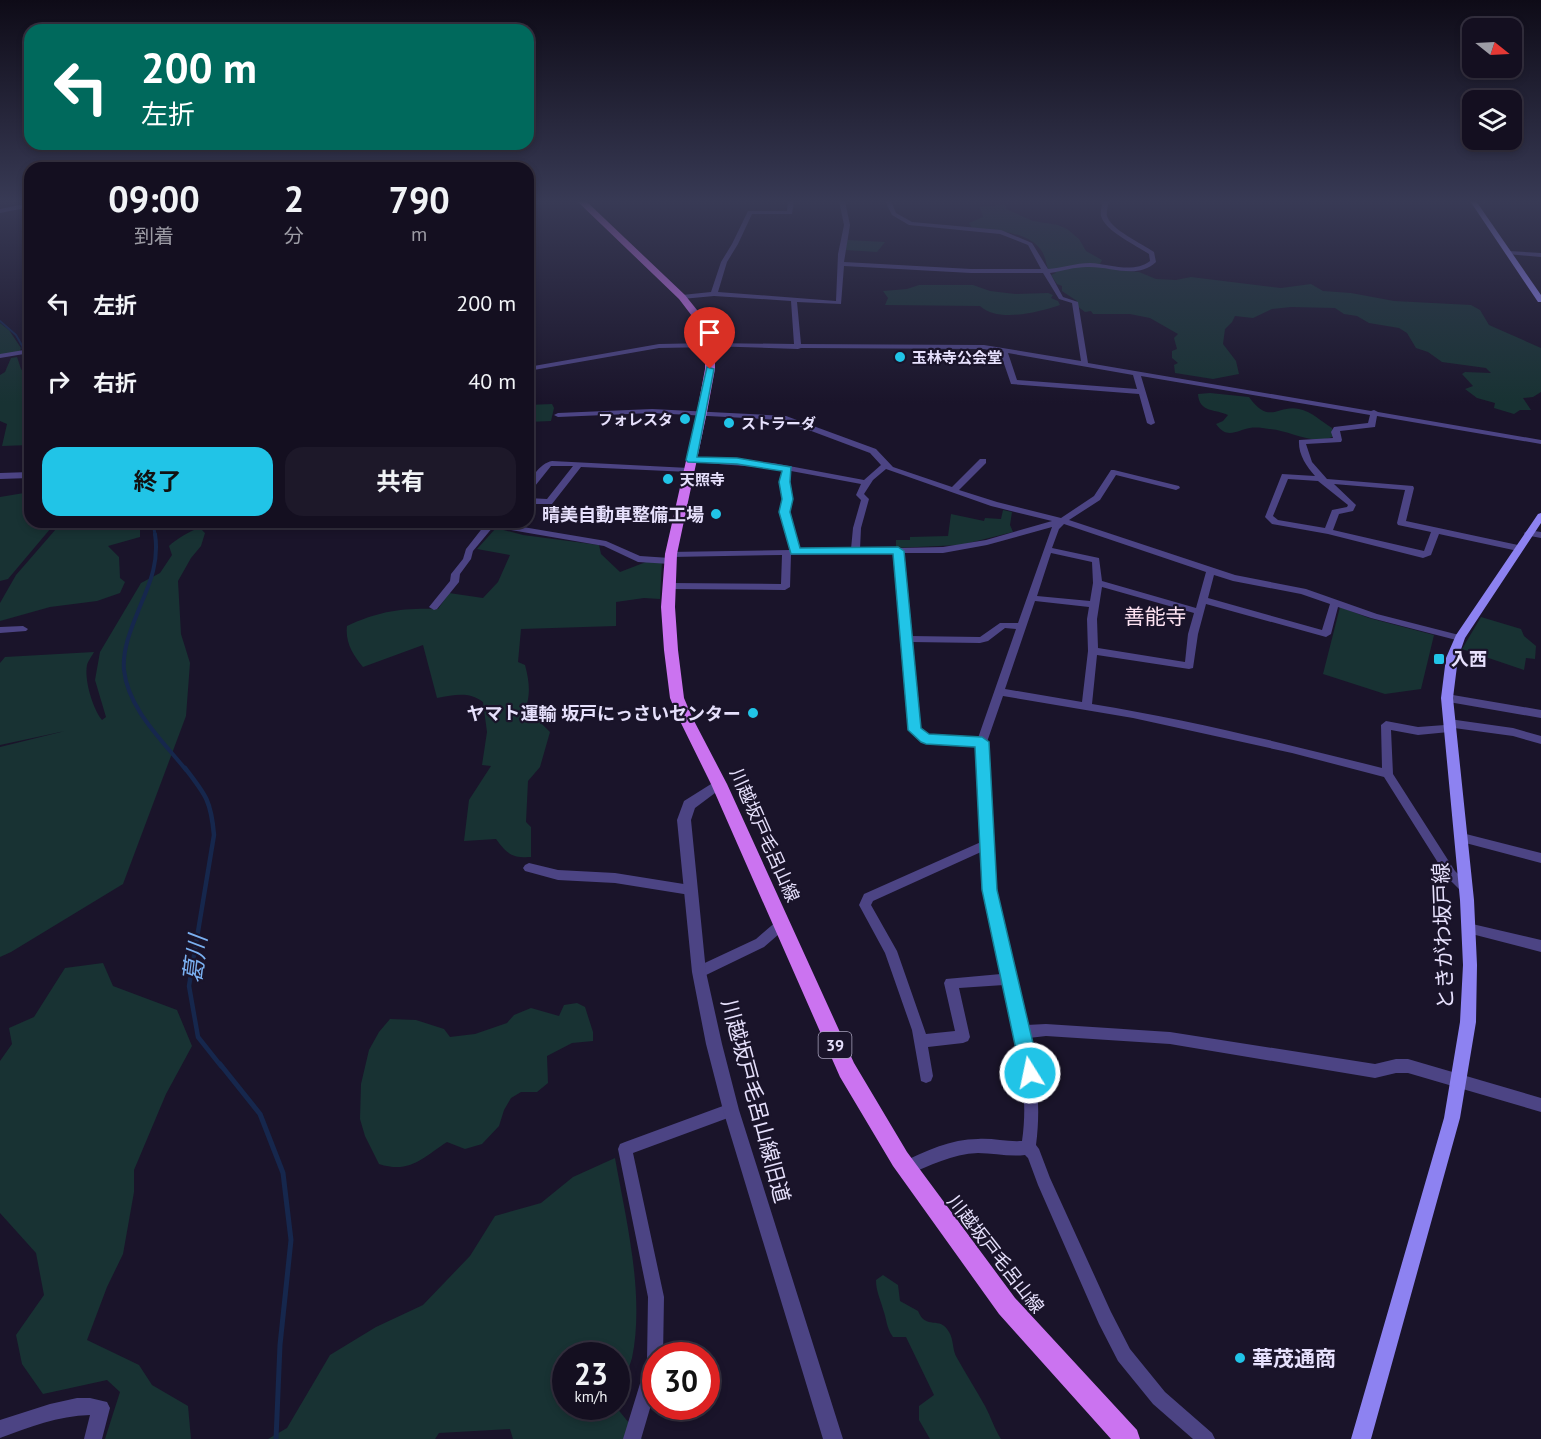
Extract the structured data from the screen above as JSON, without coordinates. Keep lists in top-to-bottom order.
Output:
{
  "streets": {
    "main road": ["川越坂戸毛呂山線", "ときがわ坂戸線", "39"],
    "street": ["川越坂戸毛呂山線旧道"]
  },
  "crossings": [
    ["川越坂戸毛呂山線", "川越坂戸毛呂山線旧道"]
  ],
  "districts": ["善能寺"],
  "water": ["葛川"],
  "places": {
    "other": [
      "玉林寺公会堂",
      "フォレスタ",
      "ストラーダ",
      "天照寺",
      "晴美自動車整備工場",
      "ヤマト運輸 坂戸にっさいセンター",
      "華茂通商"
    ],
    "transit": ["入西"]
  },
  "north": "right",
  "page": {
    "turn": ["200 m", "左折"],
    "eta": [
      "09:00",
      "到着",
      "2",
      "分",
      "790",
      "m"
    ],
    "list": [
      {
        "name": "左折",
        "value": "200 m"
      },
      {
        "name": "右折",
        "value": "40 m"
      }
    ],
    "buttons": ["終了", "共有"],
    "speed": "23 km/h",
    "limit": "30"
  }
}
